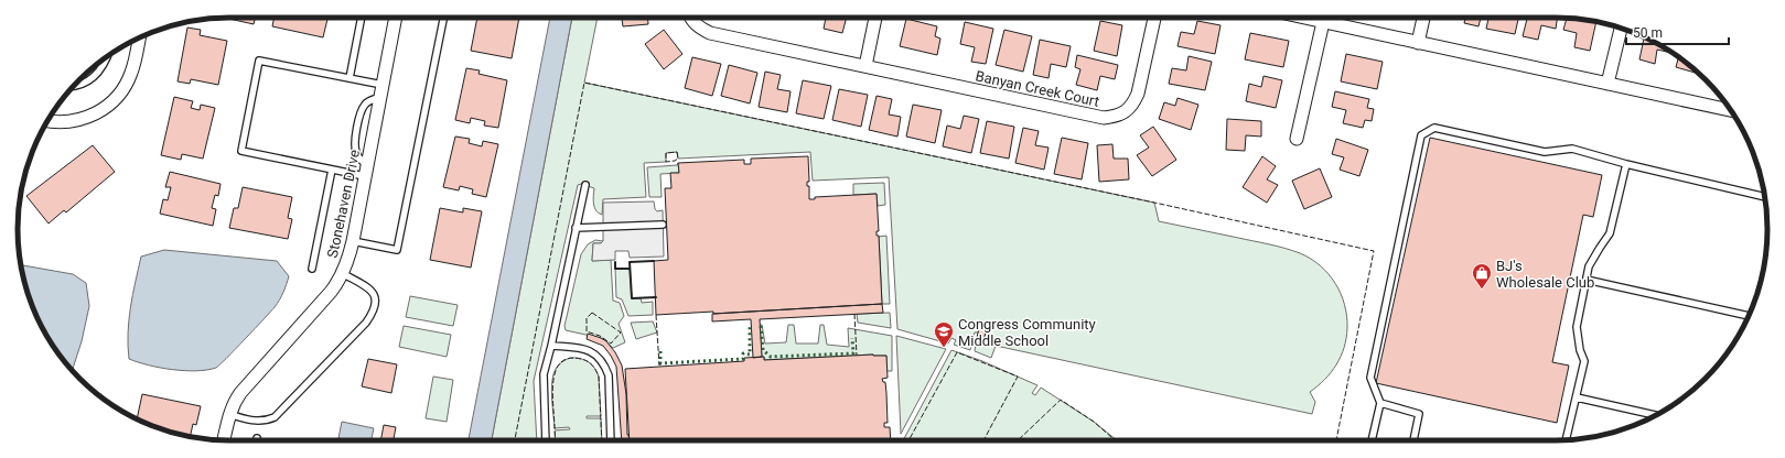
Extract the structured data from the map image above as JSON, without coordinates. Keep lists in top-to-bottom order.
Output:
{
  "streets": {
    "street": ["Banyan Creek Court", "Stonehaven Drive"]
  },
  "places": {
    "shop": ["BJ's Wholesale Club"],
    "school or university": ["Congress Community Middle School"]
  },
  "scale_bar": "50 m"
}
